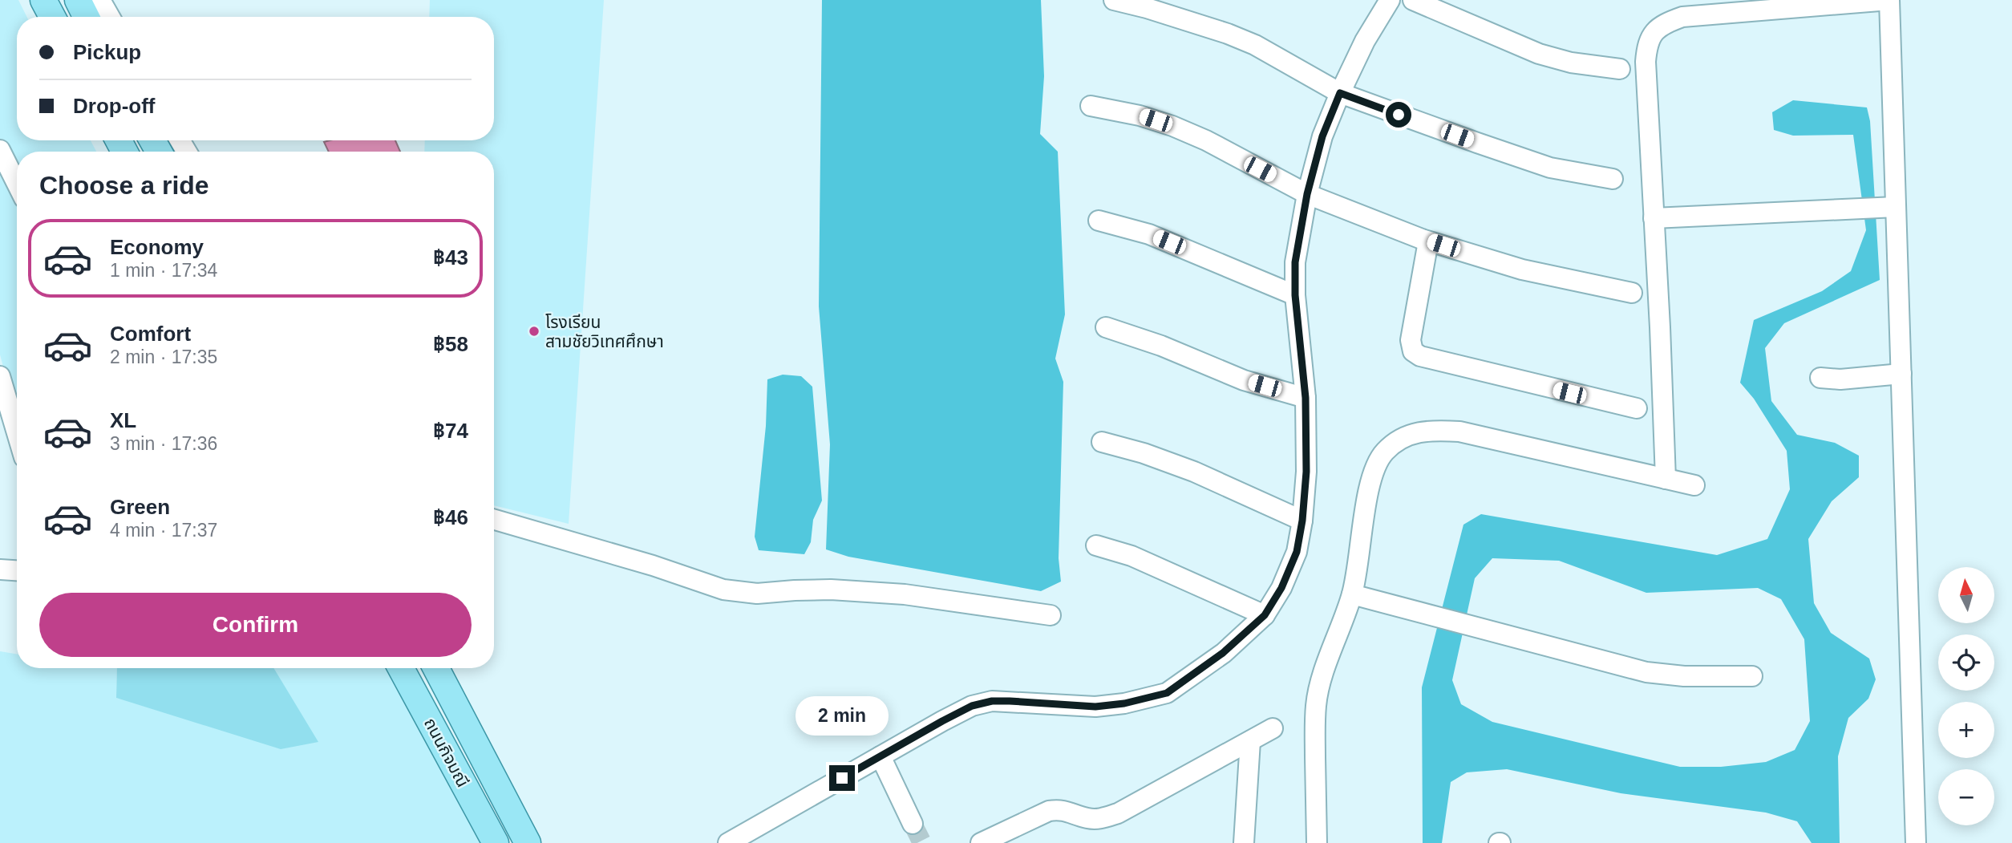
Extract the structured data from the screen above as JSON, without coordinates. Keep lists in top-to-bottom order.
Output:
{
  "streets": {
    "main road": ["ถนนกิจมณี"]
  },
  "places": ["โรงเรียน สามชัยวิเทศศึกษา"],
  "north": "top",
  "page": {
    "banner": ["Pickup", "Drop-off"],
    "heading": "Choose a ride",
    "list": [
      {
        "name": "Economy",
        "note": "1 min · 17:34",
        "value": "฿43"
      },
      {
        "name": "Comfort",
        "note": "2 min · 17:35",
        "value": "฿58"
      },
      {
        "name": "XL",
        "note": "3 min · 17:36",
        "value": "฿74"
      },
      {
        "name": "Green",
        "note": "4 min · 17:37",
        "value": "฿46"
      }
    ],
    "map_buttons": ["+", "−"],
    "buttons": "Confirm",
    "bubble": "2 min"
  }
}
